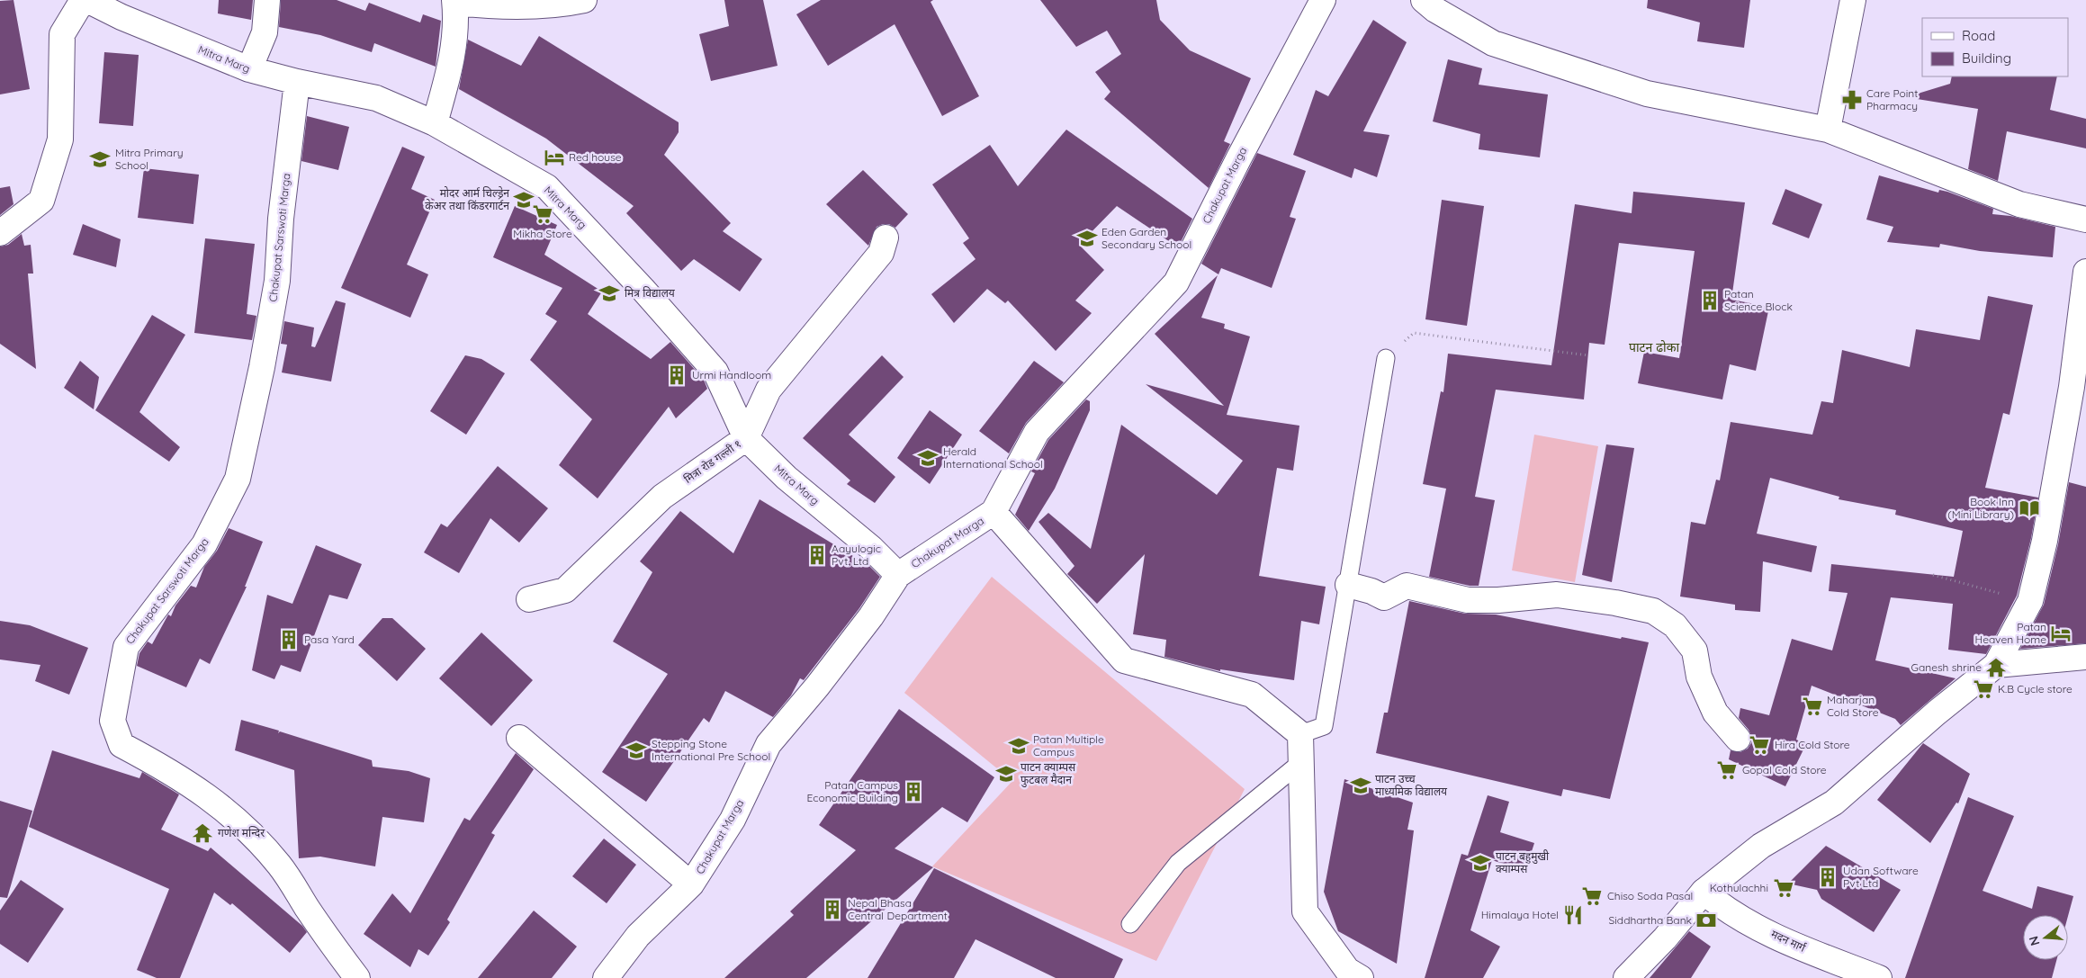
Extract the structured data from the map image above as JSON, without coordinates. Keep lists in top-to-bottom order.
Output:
{
  "streets": {
    "street": [
      "Mitra Marg",
      "Chakupat Marga",
      "Chakupat Sarswoti Marga",
      "मित्रा रोड गल्ली १",
      "मदन मार्ग"
    ]
  },
  "crossings": [
    ["Mitra Marg", "Chakupat Marga"],
    ["Mitra Marg", "Chakupat Sarswoti Marga"],
    ["Mitra Marg", "मित्रा रोड गल्ली १"]
  ],
  "districts": ["पाटन ढोका"],
  "places": {
    "pharmacy": ["Care Point Pharmacy"],
    "hotel": ["Red house", "Patan Heaven Home"],
    "school or university": [
      "Mitra Primary School",
      "मोदर आर्म चिल्ड्रेन केअर तथा किंडरगार्टन",
      "Eden Garden Secondary School",
      "मित्र विद्यालय",
      "Herald International School",
      "Patan Multiple Campus",
      "Stepping Stone International Pre School",
      "पाटन क्याम्पस फुटबल मैदान",
      "पाटन उच्च माध्यमिक विद्यालय",
      "पाटन बहुमुखी क्याम्पस"
    ],
    "supermarket": [
      "Mikha Store",
      "K.B Cycle store",
      "Maharjan Cold Store",
      "Hira Cold Store",
      "Gopal Cold Store",
      "Kothulachhi",
      "Chiso Soda Pasal"
    ],
    "building": [
      "Patan Science Block",
      "Urmi Handloom",
      "Aayulogic Pvt. Ltd",
      "Pasa Yard",
      "Patan Campus Economic Building",
      "Udan Software Pvt Ltd",
      "Nepal Bhasa Central Department"
    ],
    "library": ["Book Inn (Mini Library)"],
    "temple": ["Ganesh shrine", "गणेश मन्दिर"],
    "restaurant": ["Himalaya Hotel"],
    "bank": ["Siddhartha Bank"]
  },
  "legend": ["Road", "Building"],
  "north": "left"
}
